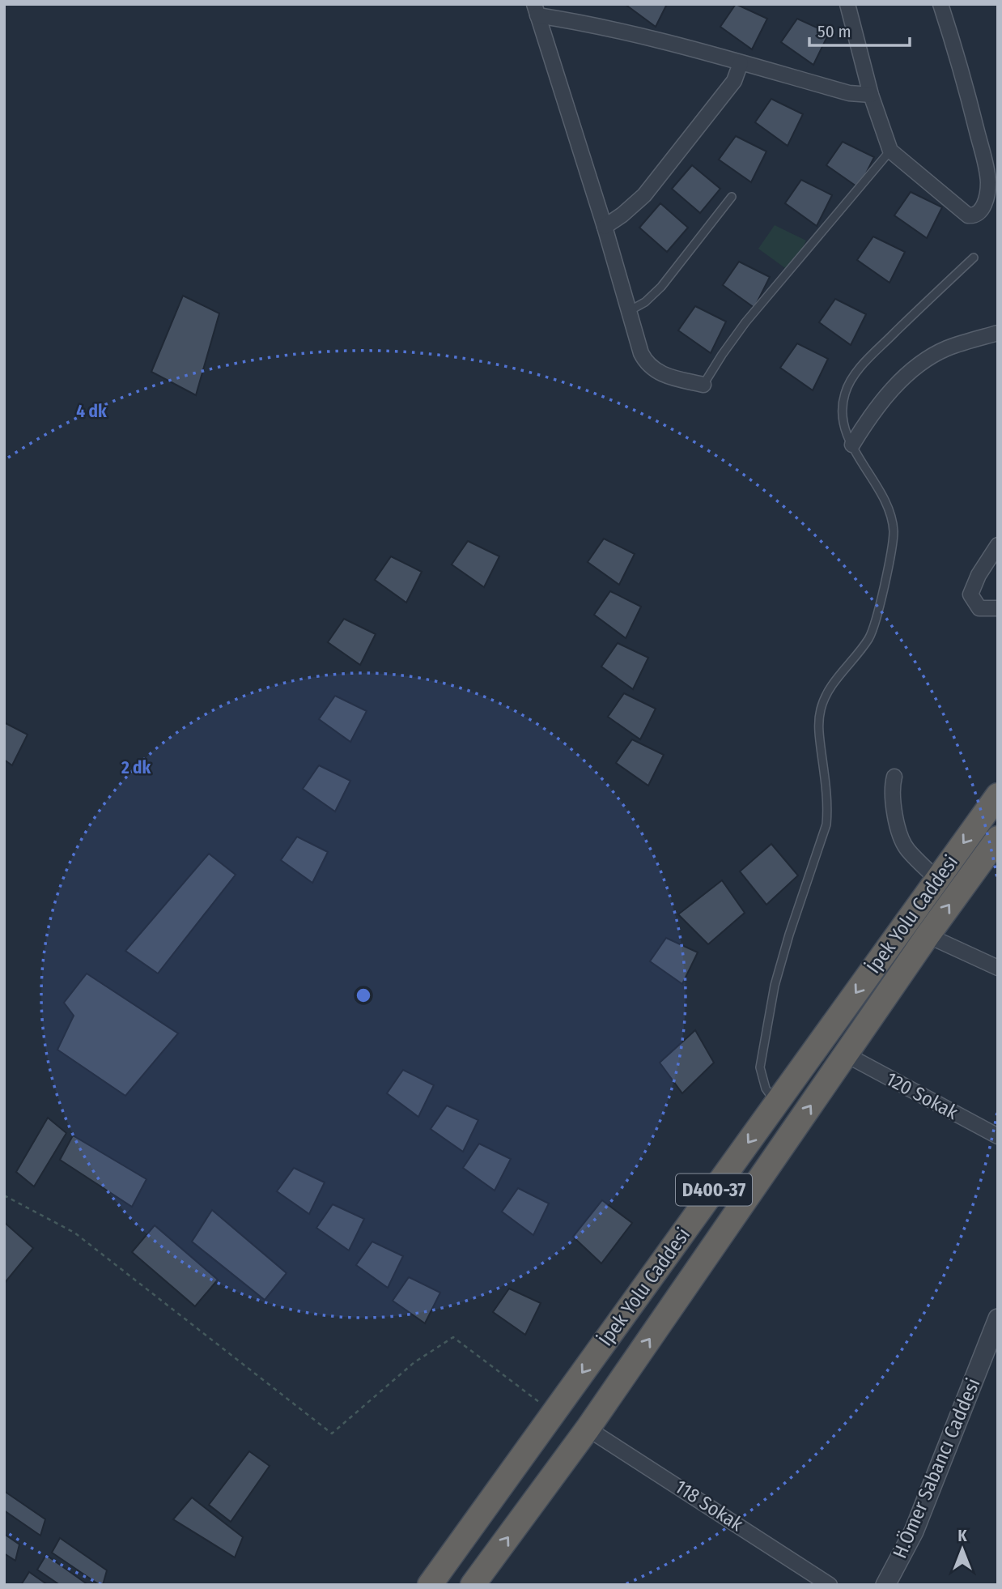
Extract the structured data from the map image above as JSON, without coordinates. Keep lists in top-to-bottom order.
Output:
{
  "streets": {
    "highway": ["İpek Yolu Caddesi", "D400-37"],
    "street": ["120 Sokak", "H.Ömer Sabancı Caddesi", "118 Sokak"]
  },
  "crossings": [
    ["İpek Yolu Caddesi", "120 Sokak"],
    ["İpek Yolu Caddesi", "118 Sokak"]
  ],
  "scale_bar": "50 m",
  "north": "top",
  "rings": ["4 dk", "2 dk"]
}
